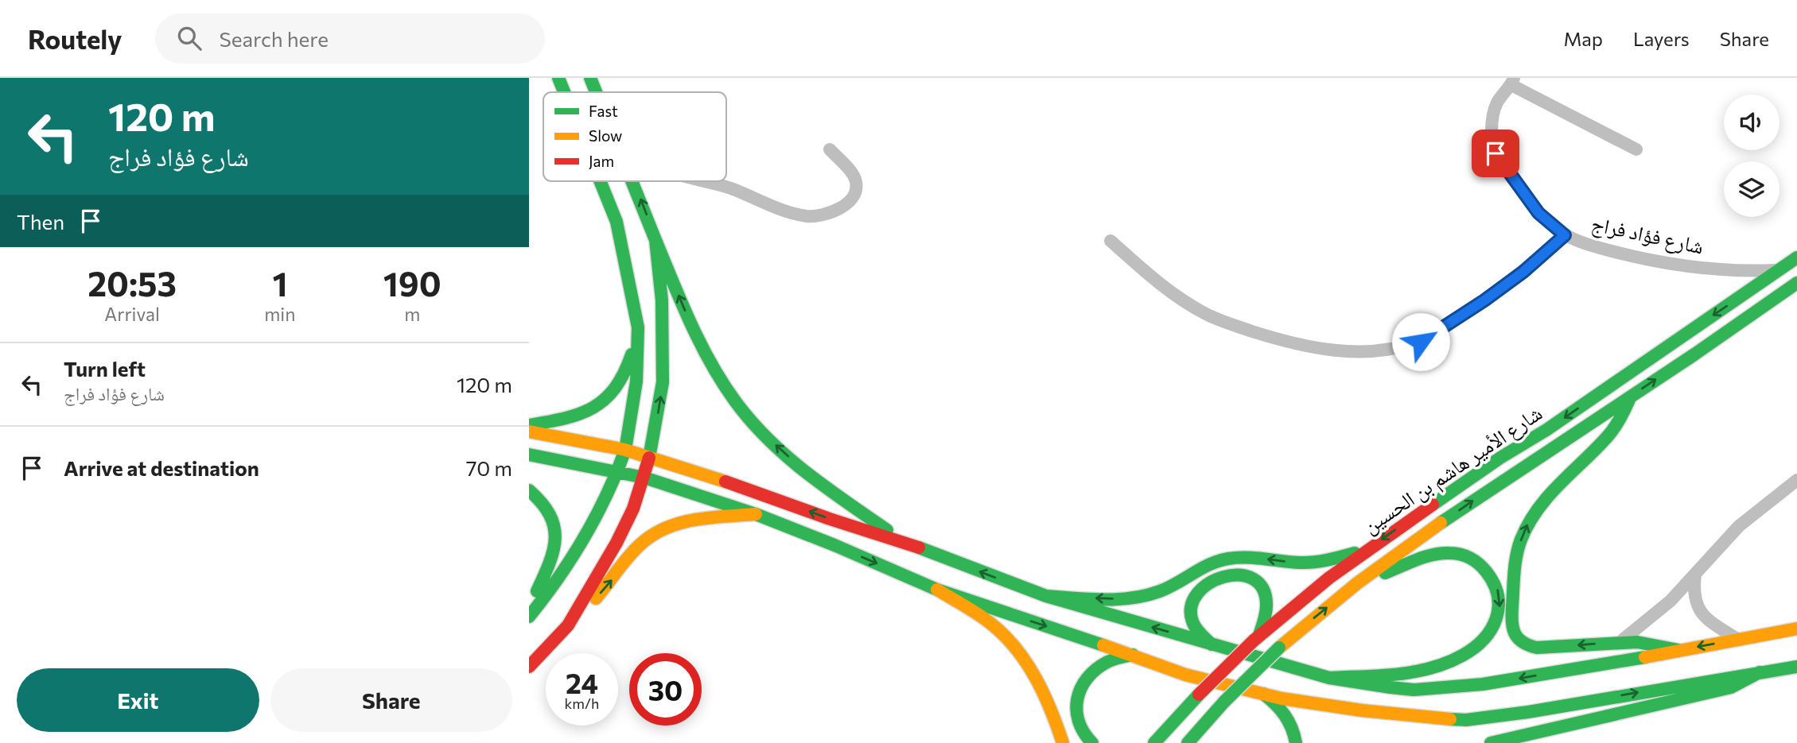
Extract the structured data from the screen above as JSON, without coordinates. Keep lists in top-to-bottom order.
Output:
{
  "streets": {
    "main road": ["شارع الأمير هاشم بن الحسين"],
    "street": ["شارع فؤاد فراج"]
  },
  "crossings": [
    ["شارع فؤاد فراج", "شارع الأمير هاشم بن الحسين"]
  ],
  "legend": ["Fast", "Slow", "Jam"],
  "page": {
    "header": "Routely",
    "search": "Search here",
    "nav": ["Map", "Layers", "Share"],
    "turn": ["120 m", "شارع فؤاد فراج"],
    "then": "Then",
    "eta": [
      "20:53",
      "Arrival",
      "1",
      "min",
      "190",
      "m"
    ],
    "list": [
      {
        "name": "Turn left",
        "note": "شارع فؤاد فراج",
        "value": "120 m"
      },
      {
        "name": "Arrive at destination",
        "value": "70 m"
      }
    ],
    "speed": "24 km/h",
    "limit": "30",
    "buttons": ["Exit", "Share"]
  }
}
